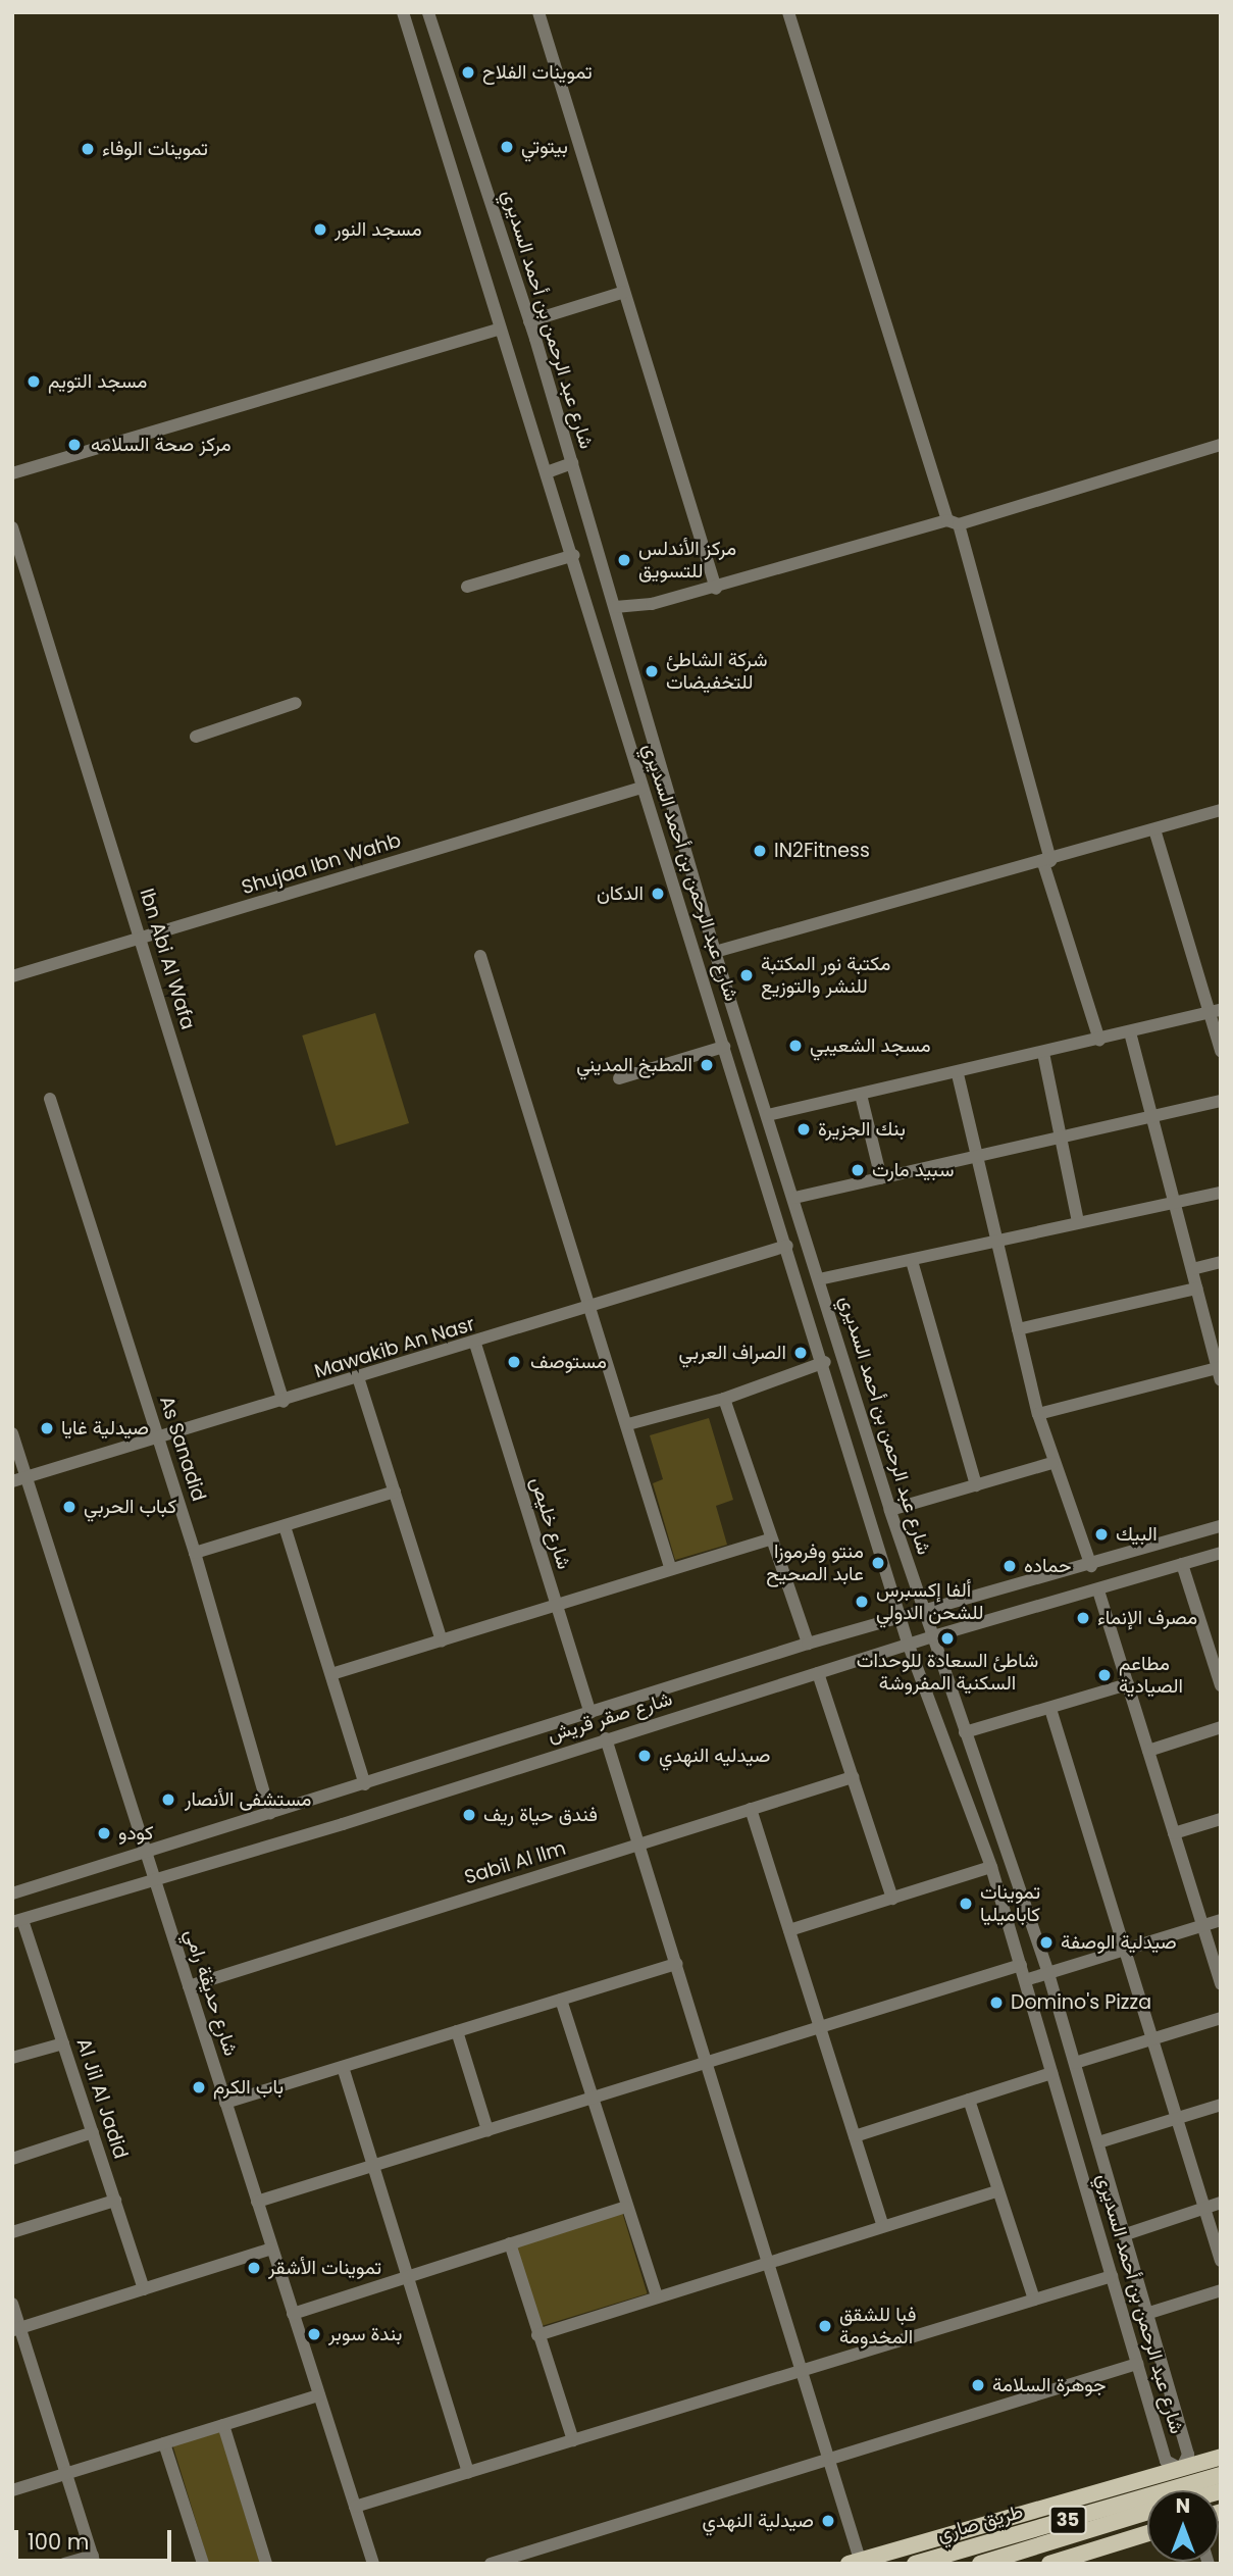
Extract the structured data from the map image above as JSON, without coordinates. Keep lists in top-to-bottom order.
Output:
{
  "streets": {
    "main road": ["35", "طريق صاري"],
    "street": [
      "شارع عبد الرحمن بن أحمد السديري",
      "Shujaa Ibn Wahb",
      "Ibn Abi Al Wafa",
      "Mawakib An Nasr",
      "As Sanadid",
      "شارع خليص",
      "شارع صقر قريش",
      "Sabil Al llm",
      "شارع حديقة رامي",
      "Al Jil Al Jadid"
    ]
  },
  "crossings": [
    ["شارع عبد الرحمن بن أحمد السديري", "Shujaa Ibn Wahb"],
    ["شارع عبد الرحمن بن أحمد السديري", "Mawakib An Nasr"],
    ["شارع عبد الرحمن بن أحمد السديري", "شارع صقر قريش"],
    ["Shujaa Ibn Wahb", "Ibn Abi Al Wafa"],
    ["Ibn Abi Al Wafa", "Mawakib An Nasr"],
    ["Mawakib An Nasr", "As Sanadid"],
    ["Mawakib An Nasr", "شارع خليص"],
    ["Mawakib An Nasr", "شارع حديقة رامي"],
    ["As Sanadid", "شارع صقر قريش"],
    ["شارع خليص", "شارع صقر قريش"],
    ["شارع صقر قريش", "شارع حديقة رامي"],
    ["شارع صقر قريش", "Al Jil Al Jadid"],
    ["Sabil Al llm", "شارع حديقة رامي"]
  ],
  "places": [
    "تموينات الفلاح",
    "بيتوتي",
    "تموينات الوفاء",
    "مسجد النور",
    "مسجد التويم",
    "مركز صحة السلامه",
    "مركز الأندلس للتسويق",
    "شركة الشاطئ للتخفيضات",
    "IN2Fitness",
    "الدكان",
    "مكتبة نور المكتبة للنشر والتوزيع",
    "مسجد الشعيبي",
    "المطبخ المديني",
    "بنك الجزيرة",
    "سبيد مارت",
    "الصراف العربي",
    "مستوصف",
    "صيدلية غايا",
    "كباب الحربي",
    "البيك",
    "منتو وفرموزا عابد الصحيح",
    "حماده",
    "ألفا إكسبرس للشحن الدولي",
    "مصرف الإنماء",
    "شاطئ السعادة للوحدات السكنية المفروشة",
    "مطاعم الصيادية",
    "صيدليه النهدي",
    "مستشفى الأنصار",
    "فندق حياة ريف",
    "كودو",
    "تموينات كاباميليا",
    "صيدلية الوصفة",
    "Domino's Pizza",
    "باب الكرم",
    "تموينات الأشقر",
    "فبا للشقق المخدومة",
    "بندة سوبر",
    "جوهرة السلامة",
    "صيدلية النهدي"
  ],
  "scale_bar": "100 m",
  "north": "top"
}
